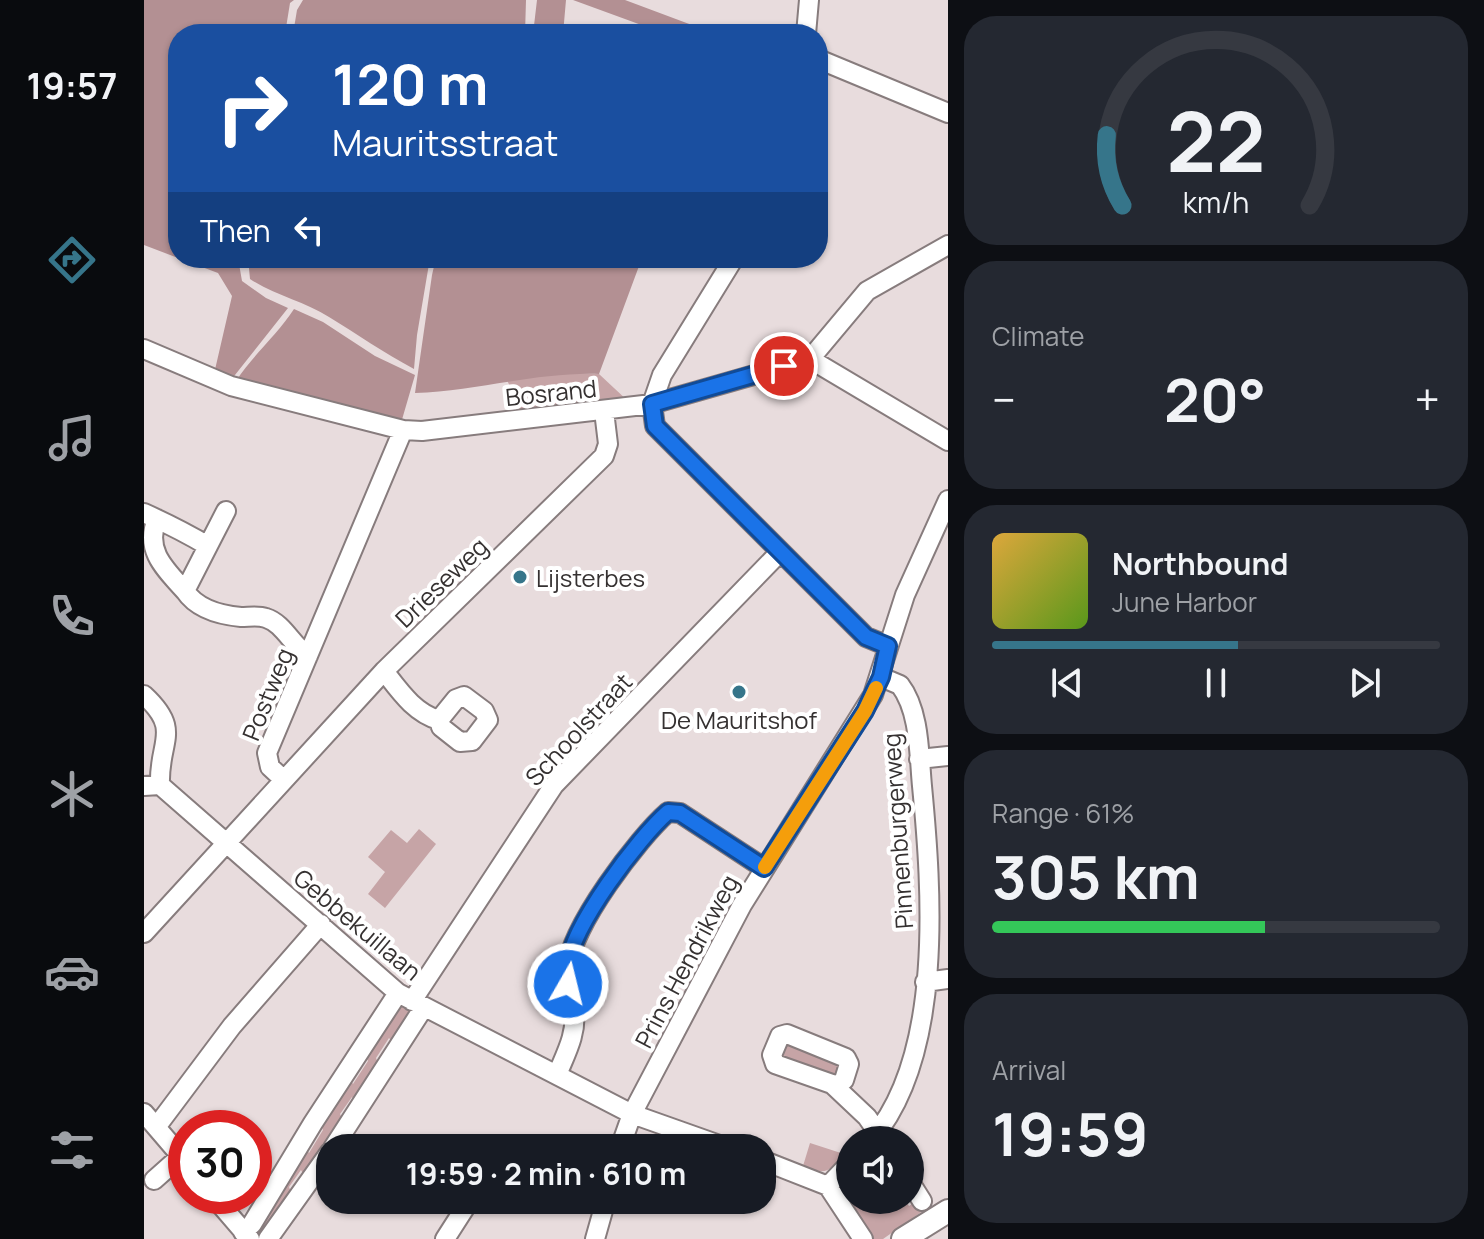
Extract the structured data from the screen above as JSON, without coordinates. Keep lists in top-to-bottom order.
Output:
{
  "streets": {
    "street": [
      "Bosrand",
      "Drieseweg",
      "Postweg",
      "Schoolstraat",
      "Pinnenburgerweg",
      "Gebbekuillaan",
      "Prins Hendrikweg"
    ]
  },
  "crossings": [
    ["Bosrand", "Drieseweg"],
    ["Bosrand", "Postweg"],
    ["Drieseweg", "Postweg"],
    ["Schoolstraat", "Gebbekuillaan"],
    ["Pinnenburgerweg", "Prins Hendrikweg"],
    ["Gebbekuillaan", "Prins Hendrikweg"]
  ],
  "places": ["Lijsterbes", "De Mauritshof"],
  "page": {
    "tabs": "19:57",
    "turn": ["120 m", "Mauritsstraat"],
    "then": "Then",
    "tile": [
      "Climate",
      ["Range · 61%", "305 km"],
      ["Arrival", "19:59"]
    ],
    "heat": ["−", "20°", "+"],
    "song": ["Northbound", "June Harbor"],
    "limit": "30",
    "trip": "19:59 · 2 min · 610 m",
    "gauge": ["22", "km/h"]
  }
}
